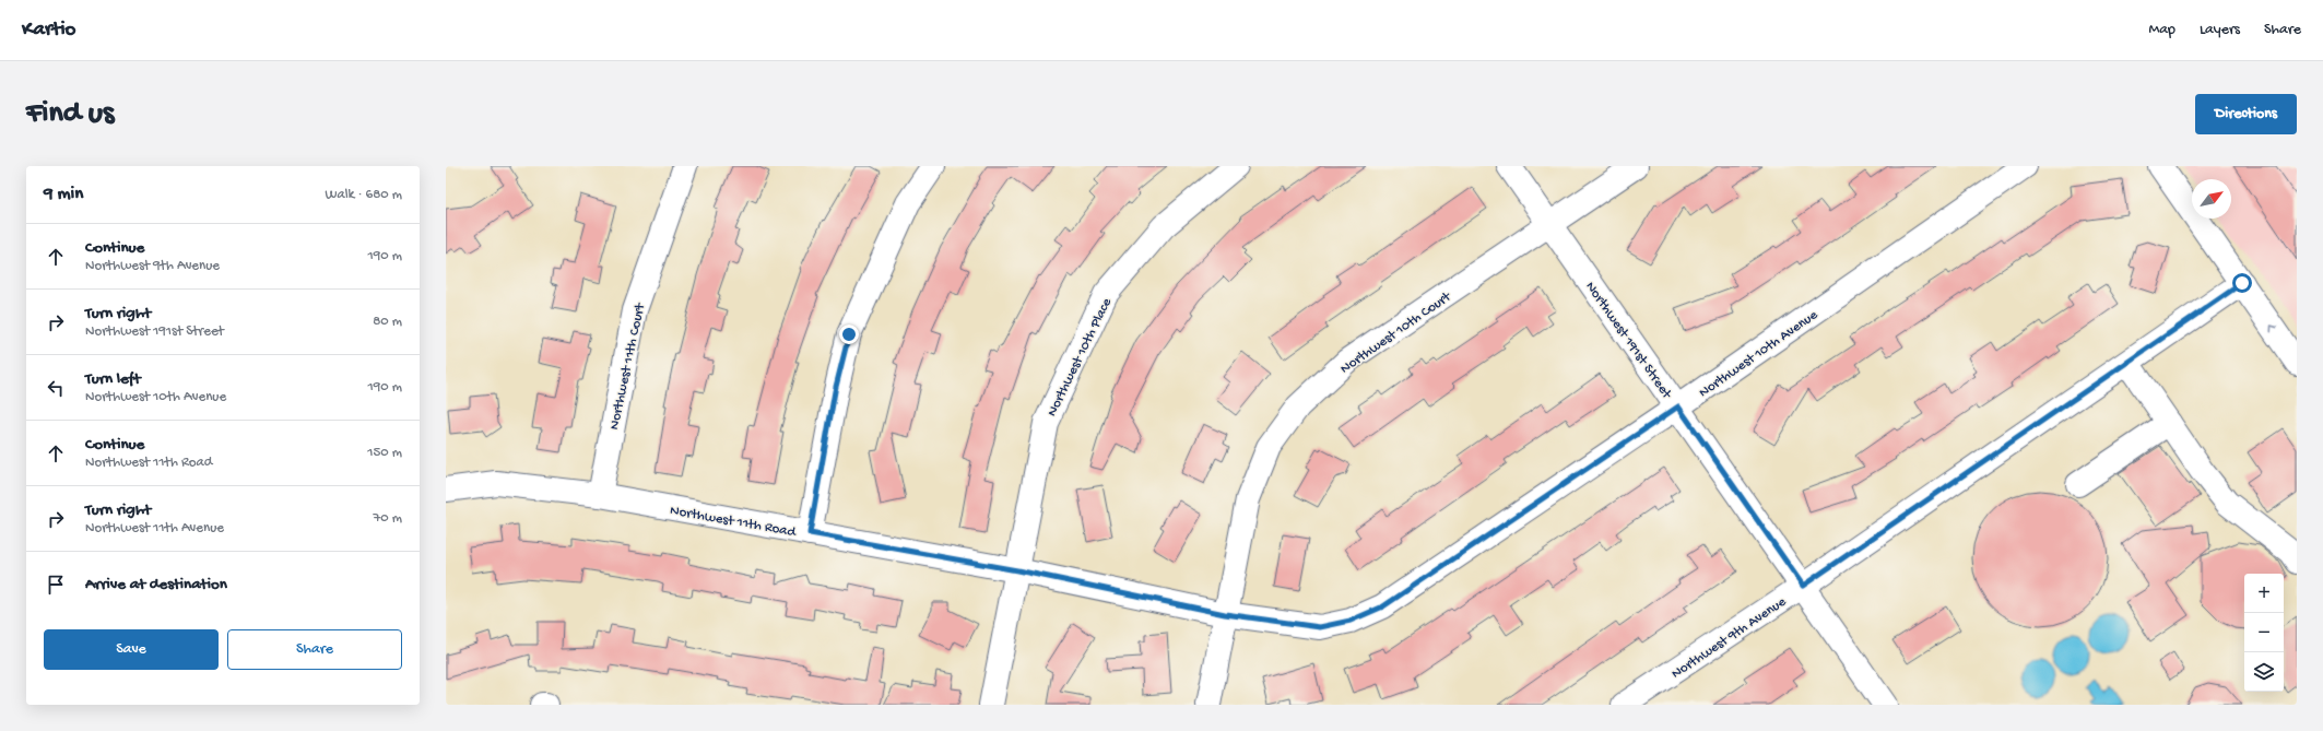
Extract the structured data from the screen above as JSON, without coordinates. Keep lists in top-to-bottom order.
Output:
{
  "streets": {
    "street": [
      "Northwest 10th Court",
      "Northwest 191st Street",
      "Northwest 10th Avenue",
      "Northwest 10th Place",
      "Northwest 11th Court",
      "Northwest 11th Road",
      "Northwest 9th Avenue"
    ]
  },
  "crossings": [
    ["Northwest 10th Court", "Northwest 191st Street"],
    ["Northwest 10th Court", "Northwest 10th Avenue"],
    ["Northwest 10th Court", "Northwest 11th Road"],
    ["Northwest 191st Street", "Northwest 10th Avenue"],
    ["Northwest 191st Street", "Northwest 9th Avenue"],
    ["Northwest 10th Avenue", "Northwest 11th Road"],
    ["Northwest 10th Place", "Northwest 11th Road"],
    ["Northwest 11th Court", "Northwest 11th Road"]
  ],
  "north": "top right",
  "page": {
    "header": "Kartio",
    "nav": ["Map", "Layers", "Share"],
    "buttons": [
      "Directions",
      ["Save", "Share"]
    ],
    "title": "Find us",
    "heading": ["9 min", "Walk · 680 m"],
    "list": [
      ["Continue", "Northwest 9th Avenue", "190 m"],
      ["Turn right", "Northwest 191st Street", "80 m"],
      ["Turn left", "Northwest 10th Avenue", "190 m"],
      ["Continue", "Northwest 11th Road", "150 m"],
      ["Turn right", "Northwest 11th Avenue", "70 m"],
      "Arrive at destination"
    ],
    "map_buttons": ["+", "−"]
  }
}
